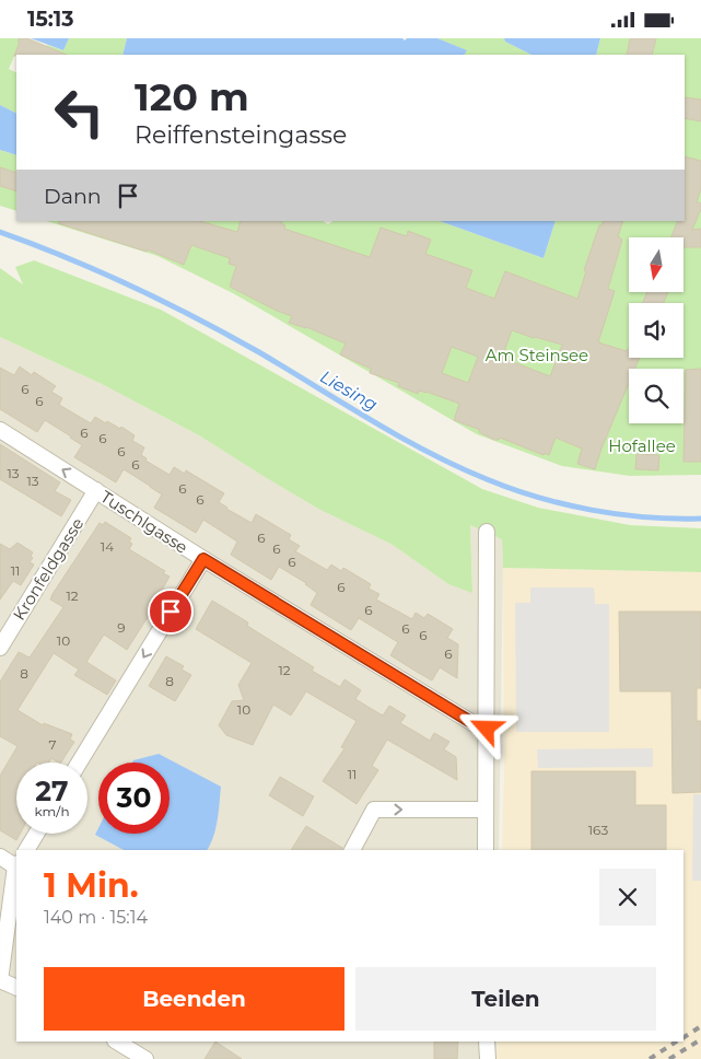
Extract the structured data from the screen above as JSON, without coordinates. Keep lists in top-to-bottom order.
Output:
{
  "streets": {
    "street": ["Tuschlgasse", "Kronfeldgasse"]
  },
  "crossings": [
    ["Tuschlgasse", "Kronfeldgasse"]
  ],
  "water": ["Liesing"],
  "parks": ["Am Steinsee", "Hofallee"],
  "house_numbers": [
    "6",
    "6",
    "6",
    "6",
    "6",
    "6",
    "13",
    "13",
    "6",
    "6",
    "6",
    "14",
    "6",
    "6",
    "11",
    "6",
    "12",
    "6",
    "9",
    "6",
    "6",
    "10",
    "6",
    "12",
    "8",
    "8",
    "10",
    "7",
    "11",
    "163"
  ],
  "north": "bottom",
  "page": {
    "status": "15:13",
    "turn": ["120 m", "Reiffensteingasse"],
    "then": "Dann",
    "speed": "27 km/h",
    "limit": "30",
    "heading": ["1 Min.", "140 m · 15:14"],
    "buttons": ["Beenden", "Teilen"]
  }
}
